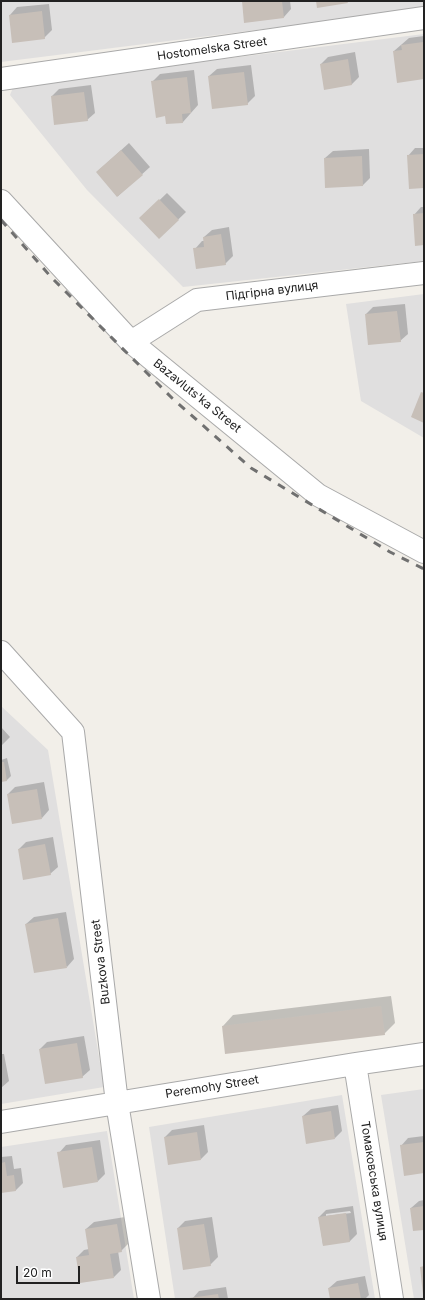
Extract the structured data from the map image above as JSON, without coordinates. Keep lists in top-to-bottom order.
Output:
{
  "streets": {
    "street": [
      "Hostomelska Street",
      "Підгірна вулиця",
      "Bazavluts'ka Street",
      "Buzkova Street",
      "Peremohy Street",
      "Томаковська вулиця"
    ]
  },
  "crossings": [
    ["Підгірна вулиця", "Bazavluts'ka Street"],
    ["Buzkova Street", "Peremohy Street"],
    ["Peremohy Street", "Томаковська вулиця"]
  ],
  "scale_bar": "20 m"
}
